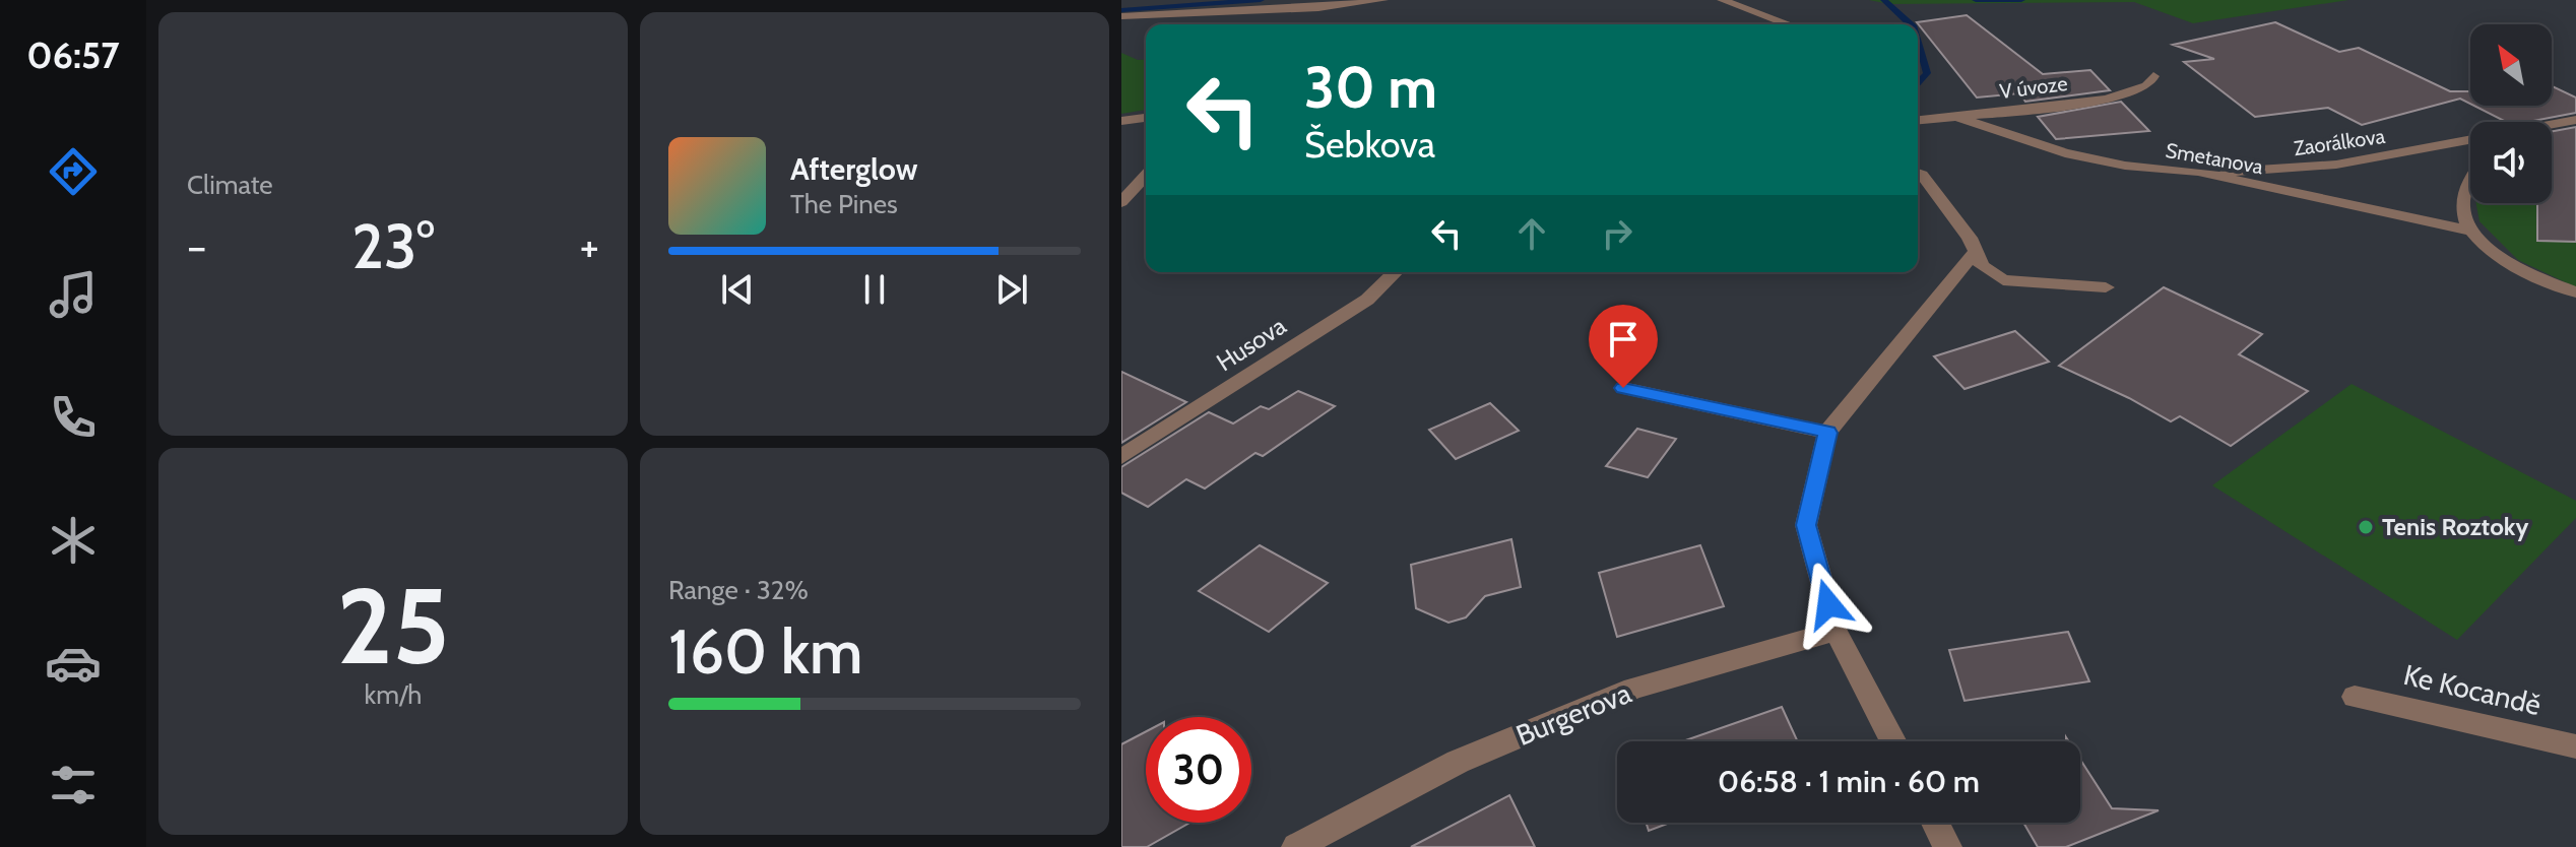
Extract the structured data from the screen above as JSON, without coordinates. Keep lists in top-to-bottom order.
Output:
{
  "streets": {
    "street": [
      "V úvoze",
      "Zaorálkova",
      "Smetanova",
      "Husova",
      "Ke Kocandě",
      "Burgerova"
    ]
  },
  "crossings": [
    ["V úvoze", "Smetanova"],
    ["Zaorálkova", "Smetanova"]
  ],
  "places": ["Tenis Roztoky"],
  "north": "top left",
  "page": {
    "tabs": "06:57",
    "tile": [
      "Climate",
      ["25", "km/h"],
      ["Range · 32%", "160 km"]
    ],
    "turn": ["30 m", "Šebkova"],
    "song": ["Afterglow", "The Pines"],
    "heat": ["−", "23°", "+"],
    "limit": "30",
    "trip": "06:58 · 1 min · 60 m"
  }
}
